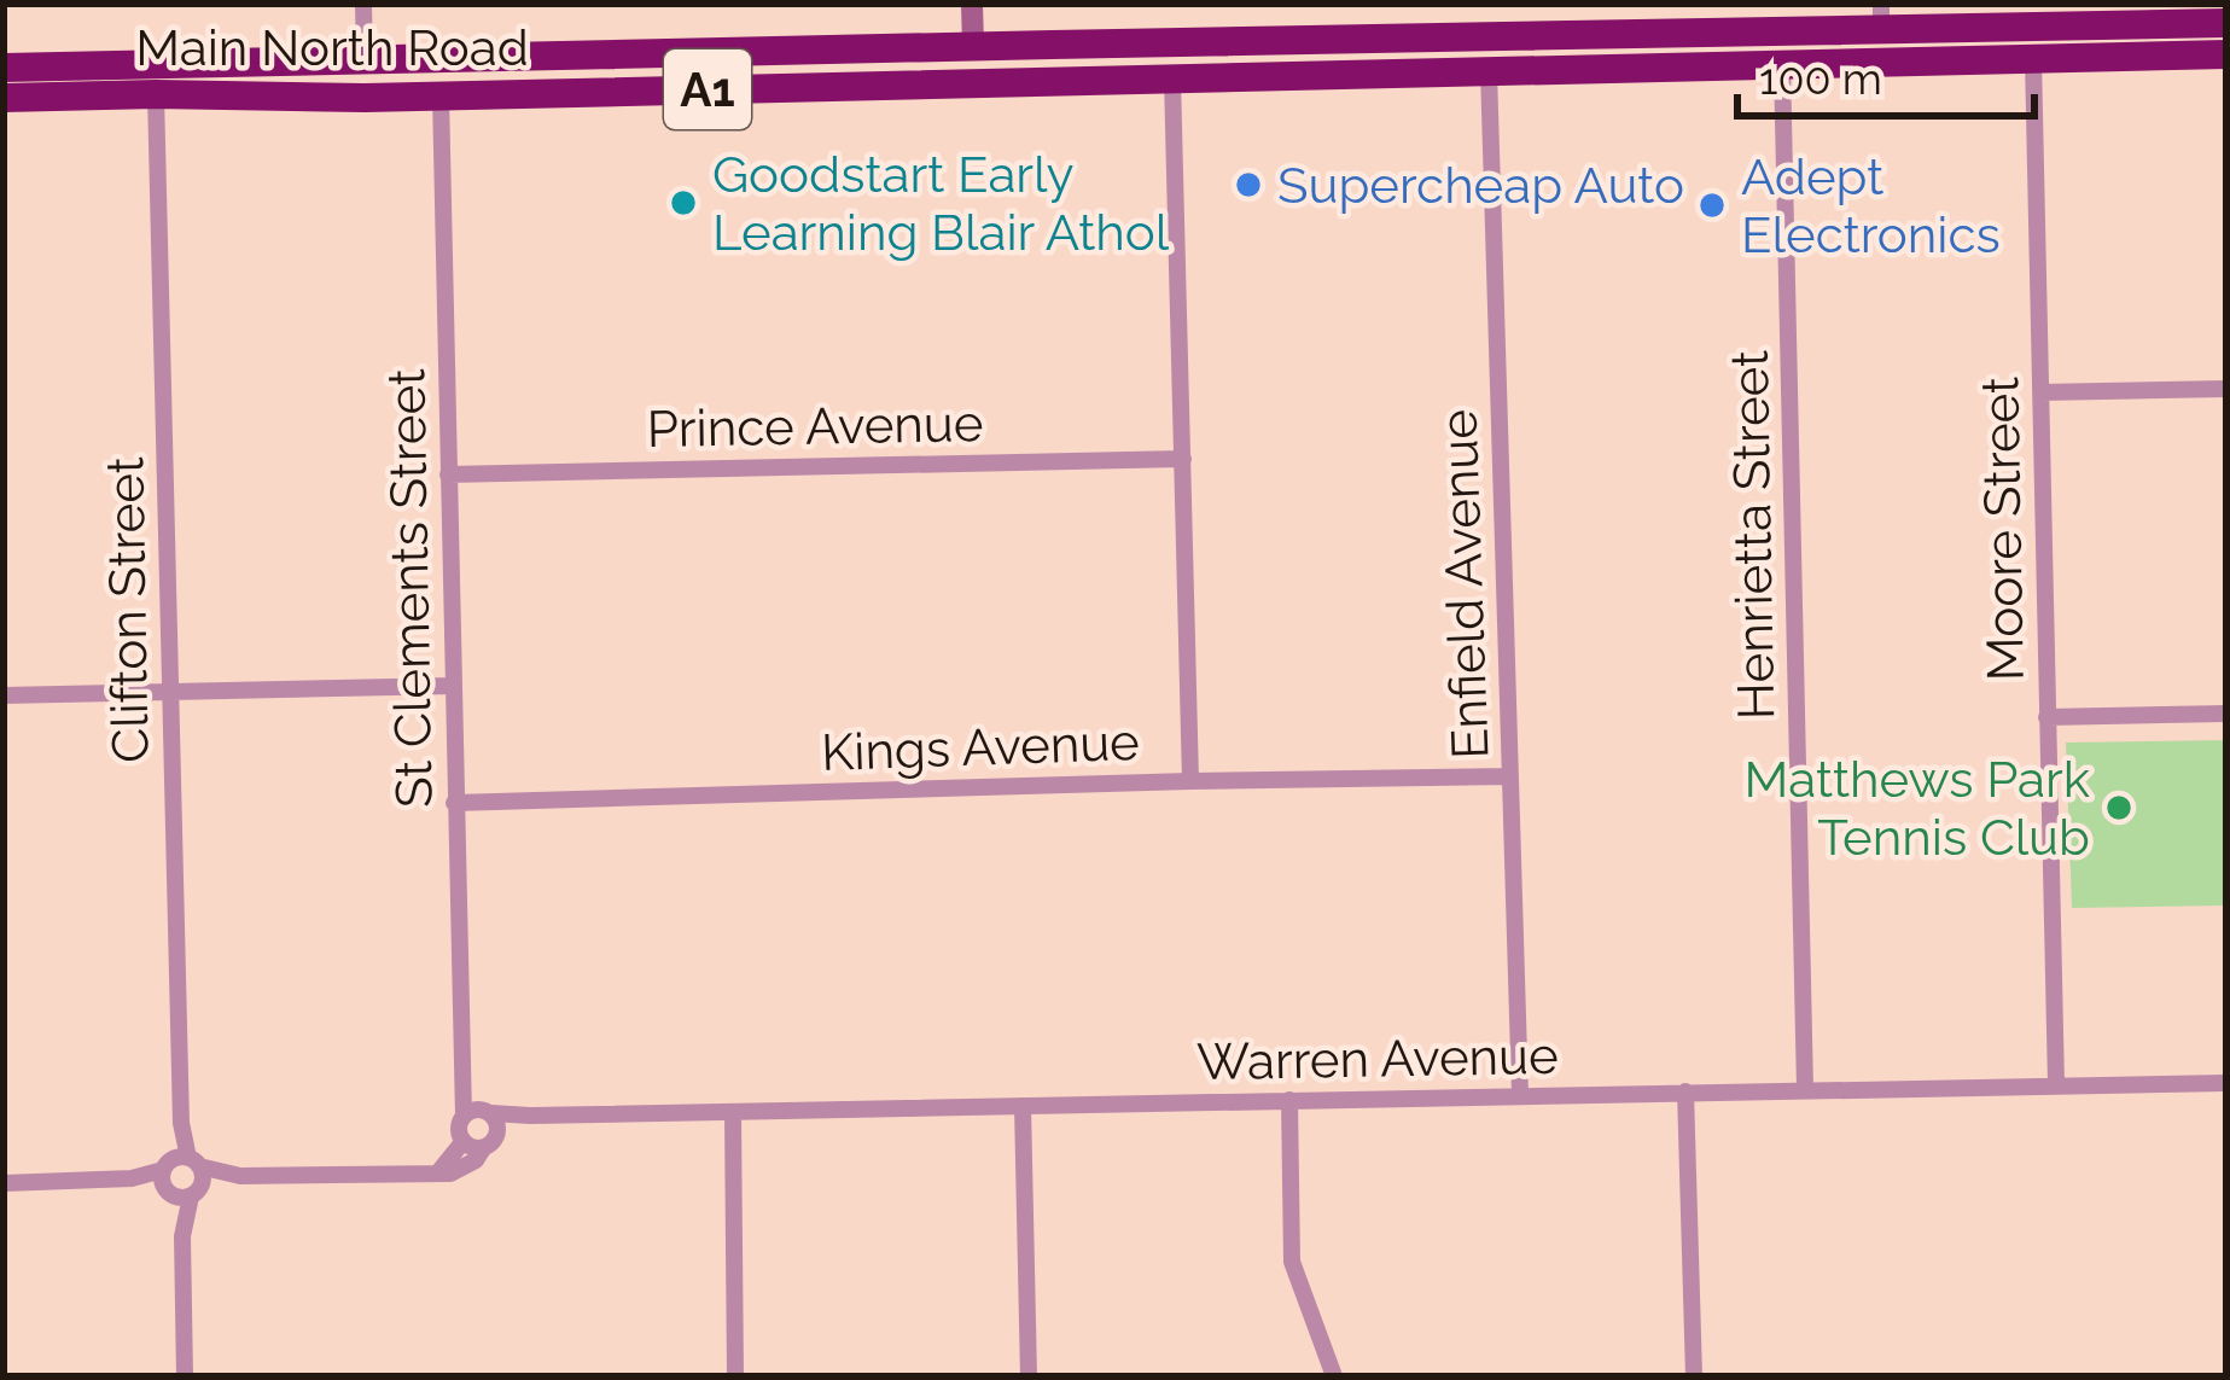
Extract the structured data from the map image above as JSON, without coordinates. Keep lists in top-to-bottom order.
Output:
{
  "streets": {
    "highway": ["Main North Road", "A1"],
    "street": [
      "Prince Avenue",
      "Moore Street",
      "Henrietta Street",
      "Enfield Avenue",
      "St Clements Street",
      "Clifton Street",
      "Kings Avenue",
      "Warren Avenue"
    ]
  },
  "crossings": [
    ["Main North Road", "Moore Street"],
    ["Main North Road", "Henrietta Street"],
    ["Main North Road", "Enfield Avenue"],
    ["Main North Road", "St Clements Street"],
    ["Main North Road", "Clifton Street"],
    ["Prince Avenue", "St Clements Street"],
    ["Moore Street", "Warren Avenue"],
    ["Henrietta Street", "Warren Avenue"],
    ["Enfield Avenue", "Kings Avenue"],
    ["Enfield Avenue", "Warren Avenue"],
    ["St Clements Street", "Kings Avenue"],
    ["St Clements Street", "Warren Avenue"],
    ["Clifton Street", "Warren Avenue"]
  ],
  "places": [
    "Supercheap Auto",
    "Goodstart Early Learning Blair Athol",
    "Adept Electronics",
    "Matthews Park Tennis Club"
  ],
  "scale_bar": "100 m"
}
